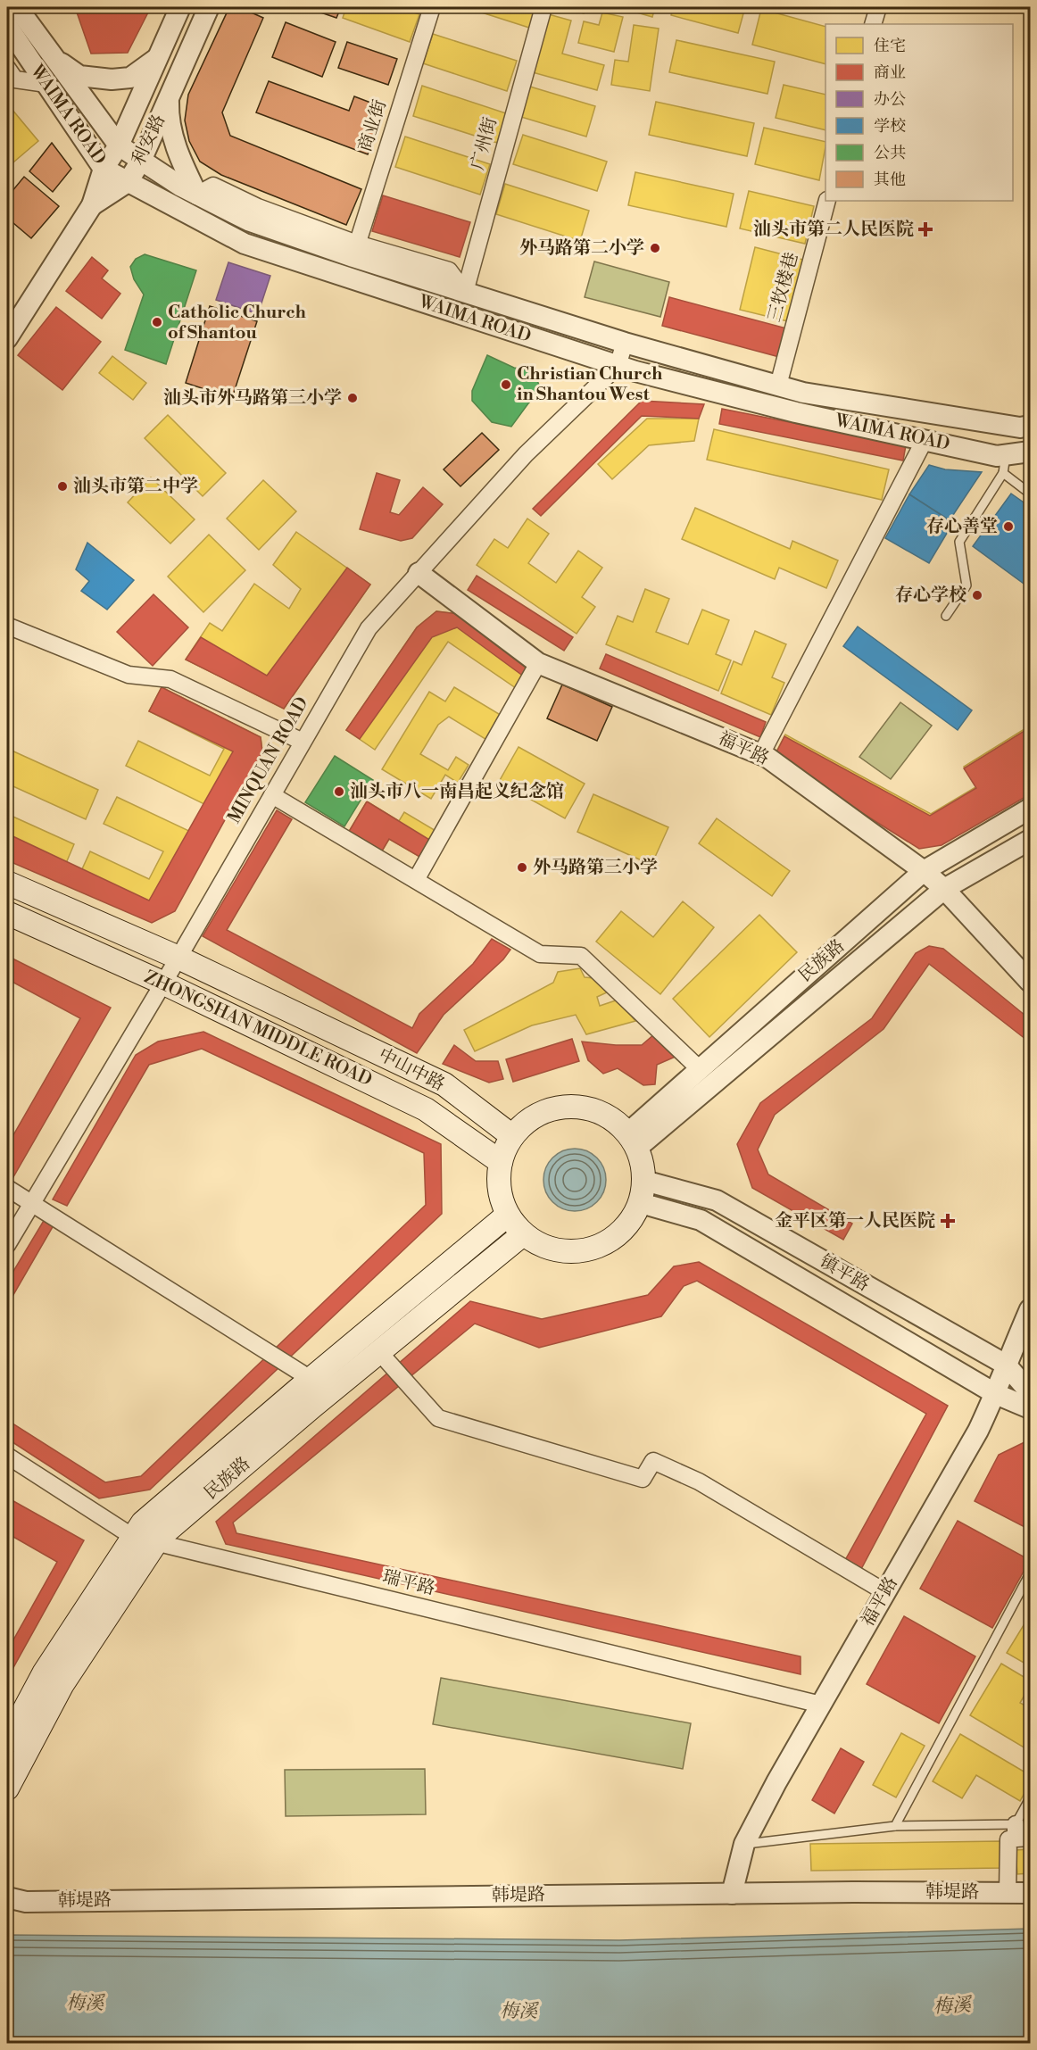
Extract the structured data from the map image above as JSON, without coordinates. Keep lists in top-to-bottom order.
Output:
{
  "streets": {
    "main road": ["民族路", "ZHONGSHAN MIDDLE ROAD", "中山中路"],
    "street": [
      "WAIMA ROAD",
      "商业街",
      "利安路",
      "广州街",
      "三牧楼巷",
      "福平路",
      "MINQUAN ROAD",
      "镇平路",
      "瑞平路",
      "韩堤路"
    ]
  },
  "crossings": [
    ["WAIMA ROAD", "商业街"],
    ["WAIMA ROAD", "利安路"],
    ["WAIMA ROAD", "广州街"],
    ["WAIMA ROAD", "三牧楼巷"],
    ["WAIMA ROAD", "MINQUAN ROAD"],
    ["福平路", "MINQUAN ROAD"],
    ["福平路", "民族路"],
    ["福平路", "镇平路"],
    ["福平路", "瑞平路"],
    ["福平路", "韩堤路"],
    ["MINQUAN ROAD", "ZHONGSHAN MIDDLE ROAD"],
    ["MINQUAN ROAD", "中山中路"],
    ["民族路", "ZHONGSHAN MIDDLE ROAD"],
    ["民族路", "中山中路"],
    ["民族路", "镇平路"],
    ["民族路", "瑞平路"],
    ["ZHONGSHAN MIDDLE ROAD", "中山中路"],
    ["ZHONGSHAN MIDDLE ROAD", "镇平路"],
    ["中山中路", "镇平路"]
  ],
  "water": ["梅溪"],
  "places": {
    "health": ["汕头市第二人民医院", "金平区第一人民医院"],
    "other": [
      "外马路第二小学",
      "Catholic Church of Shantou",
      "Christian Church in Shantou West",
      "汕头市外马路第三小学",
      "汕头市第二中学",
      "存心善堂",
      "存心学校",
      "汕头市八一南昌起义纪念馆",
      "外马路第三小学"
    ]
  },
  "legend": [
    "住宅",
    "商业",
    "办公",
    "学校",
    "公共",
    "其他"
  ]
}
